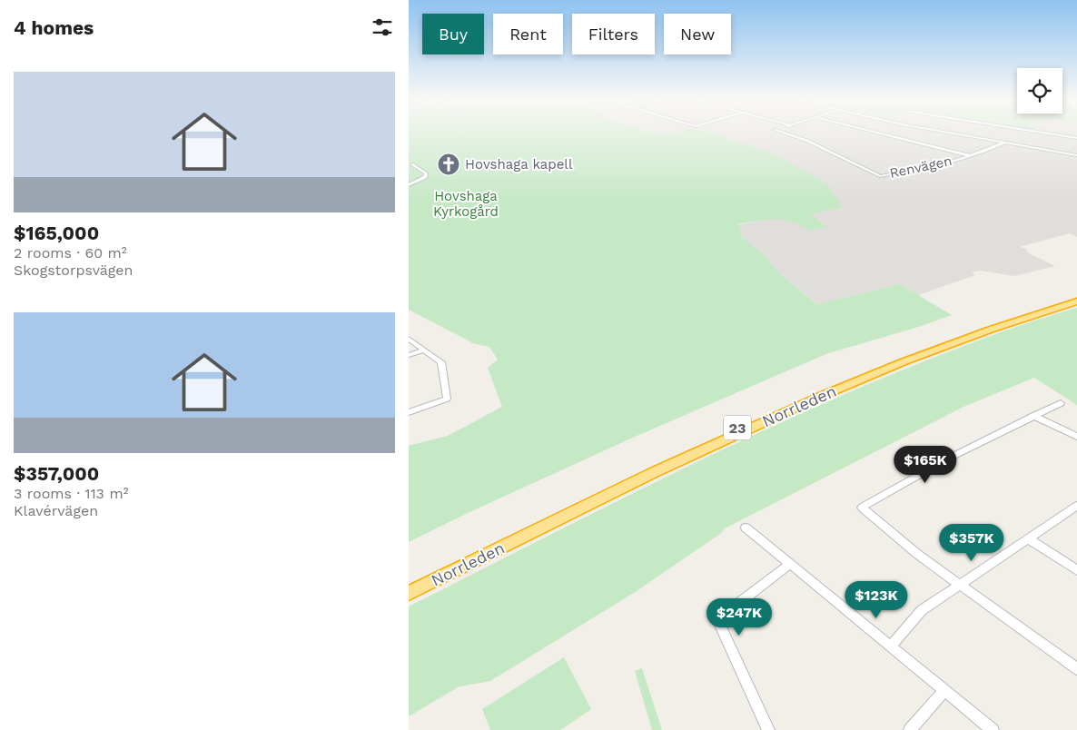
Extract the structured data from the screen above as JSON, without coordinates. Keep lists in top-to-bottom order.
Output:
{
  "streets": {
    "highway": ["Norrleden", "23"],
    "street": ["Renvägen"]
  },
  "parks": ["Hovshaga Kyrkogård"],
  "places": {
    "church": ["Hovshaga kapell"]
  },
  "page": {
    "heading": "4 homes",
    "chip": [
      "Buy",
      "Rent",
      "Filters",
      "New"
    ],
    "list": [
      {
        "name": "$165,000",
        "note": "2 rooms · 60 m² · Skogstorpsvägen"
      },
      {
        "name": "$357,000",
        "note": "3 rooms · 113 m² · Klavérvägen"
      }
    ],
    "price": [
      "$165K",
      "$357K",
      "$123K",
      "$247K"
    ]
  }
}
